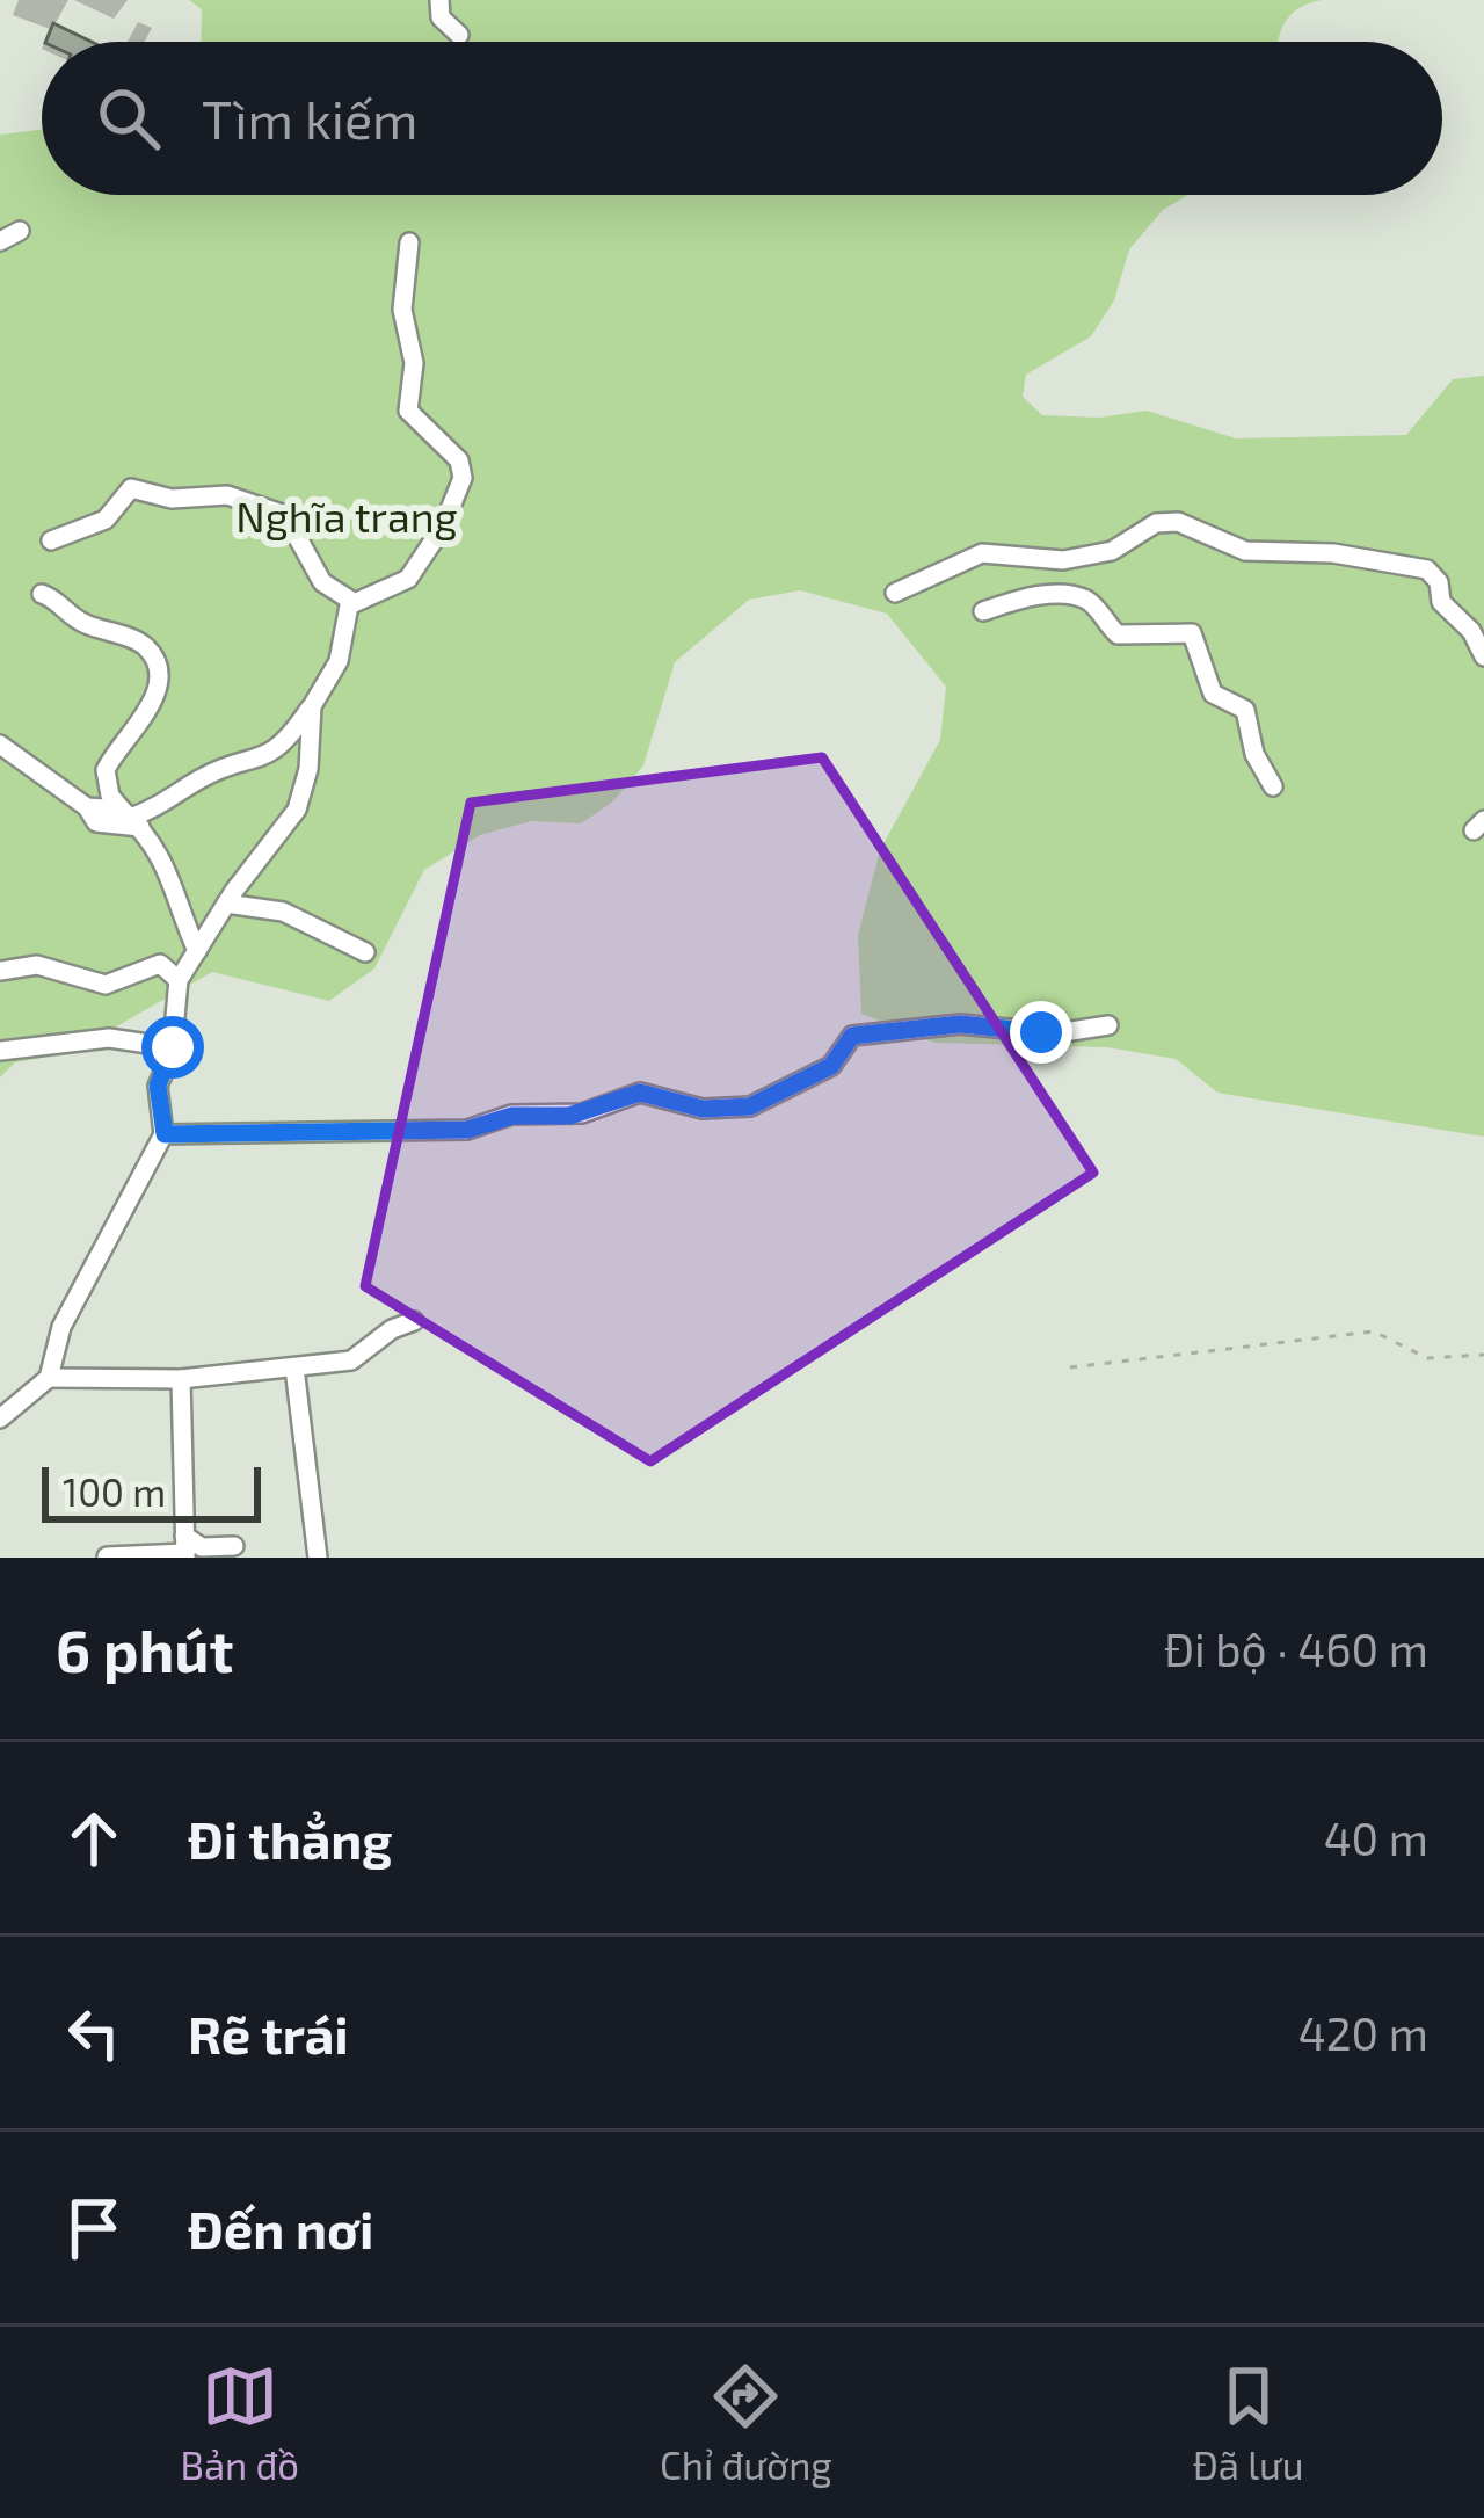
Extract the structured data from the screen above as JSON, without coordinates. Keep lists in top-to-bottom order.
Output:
{
  "parks": ["Nghĩa trang"],
  "scale_bar": "100 m",
  "page": {
    "search": "Tìm kiếm",
    "scale": "100 m",
    "heading": ["6 phút", "Đi bộ · 460 m"],
    "list": [
      ["Đi thẳng", "40 m"],
      ["Rẽ trái", "420 m"],
      "Đến nơi"
    ],
    "nav": ["Bản đồ", "Chỉ đường", "Đã lưu"]
  }
}
